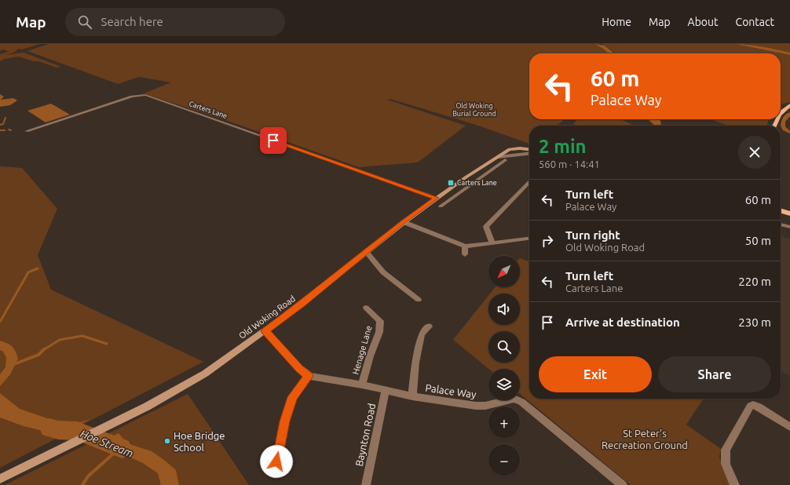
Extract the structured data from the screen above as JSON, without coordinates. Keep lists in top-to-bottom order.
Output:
{
  "streets": {
    "main road": ["Old Woking Road"],
    "street": [
      "Carters Lane",
      "Henage Lane",
      "Palace Way",
      "Baynton Road"
    ]
  },
  "crossings": [
    ["Carters Lane", "Old Woking Road"],
    ["Henage Lane", "Palace Way"],
    ["Palace Way", "Baynton Road"]
  ],
  "water": ["Hoe Stream"],
  "parks": ["Old Woking Burial Ground", "St Peter's Recreation Ground"],
  "places": {
    "transit": ["Carters Lane"],
    "other": ["Hoe Bridge School"]
  },
  "north": "bottom left",
  "page": {
    "header": "Map",
    "search": "Search here",
    "nav": [
      "Home",
      "Map",
      "About",
      "Contact"
    ],
    "turn": ["60 m", "Palace Way"],
    "heading": ["2 min", "560 m · 14:41"],
    "list": [
      {
        "name": "Turn left",
        "note": "Palace Way",
        "value": "60 m"
      },
      {
        "name": "Turn right",
        "note": "Old Woking Road",
        "value": "50 m"
      },
      {
        "name": "Turn left",
        "note": "Carters Lane",
        "value": "220 m"
      },
      {
        "name": "Arrive at destination",
        "value": "230 m"
      }
    ],
    "map_buttons": ["+", "−"],
    "buttons": ["Exit", "Share"]
  }
}
